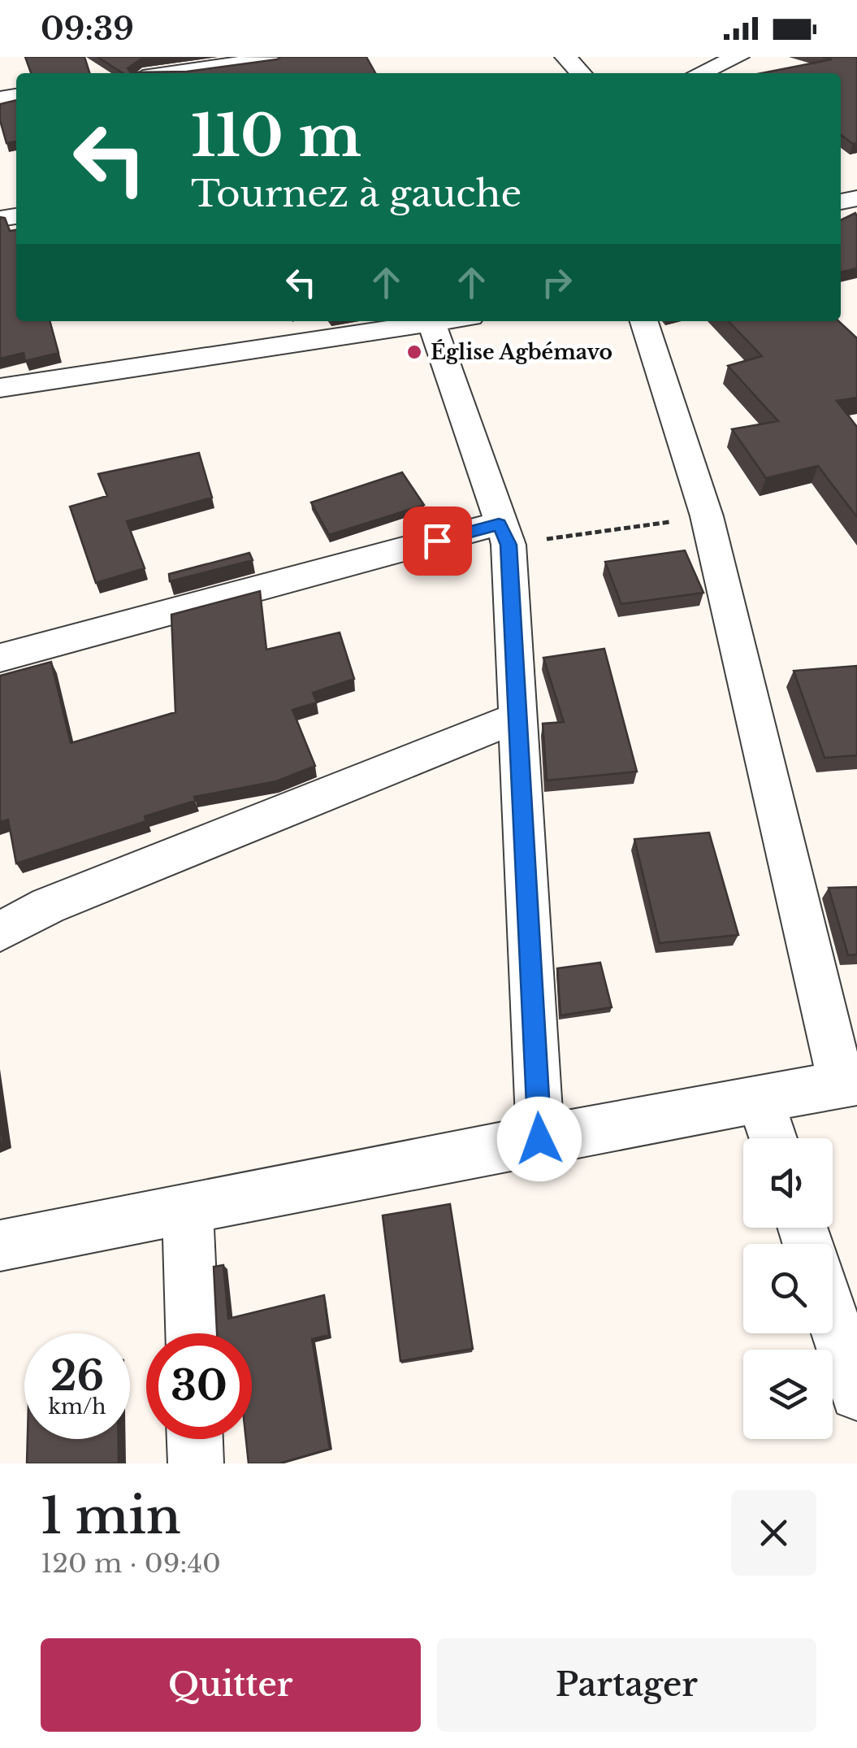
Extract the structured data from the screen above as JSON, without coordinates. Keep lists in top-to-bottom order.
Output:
{
  "places": ["Église Agbémavo"],
  "page": {
    "status": "09:39",
    "turn": ["110 m", "Tournez à gauche"],
    "speed": "26 km/h",
    "limit": "30",
    "heading": ["1 min", "120 m · 09:40"],
    "buttons": ["Quitter", "Partager"]
  }
}
